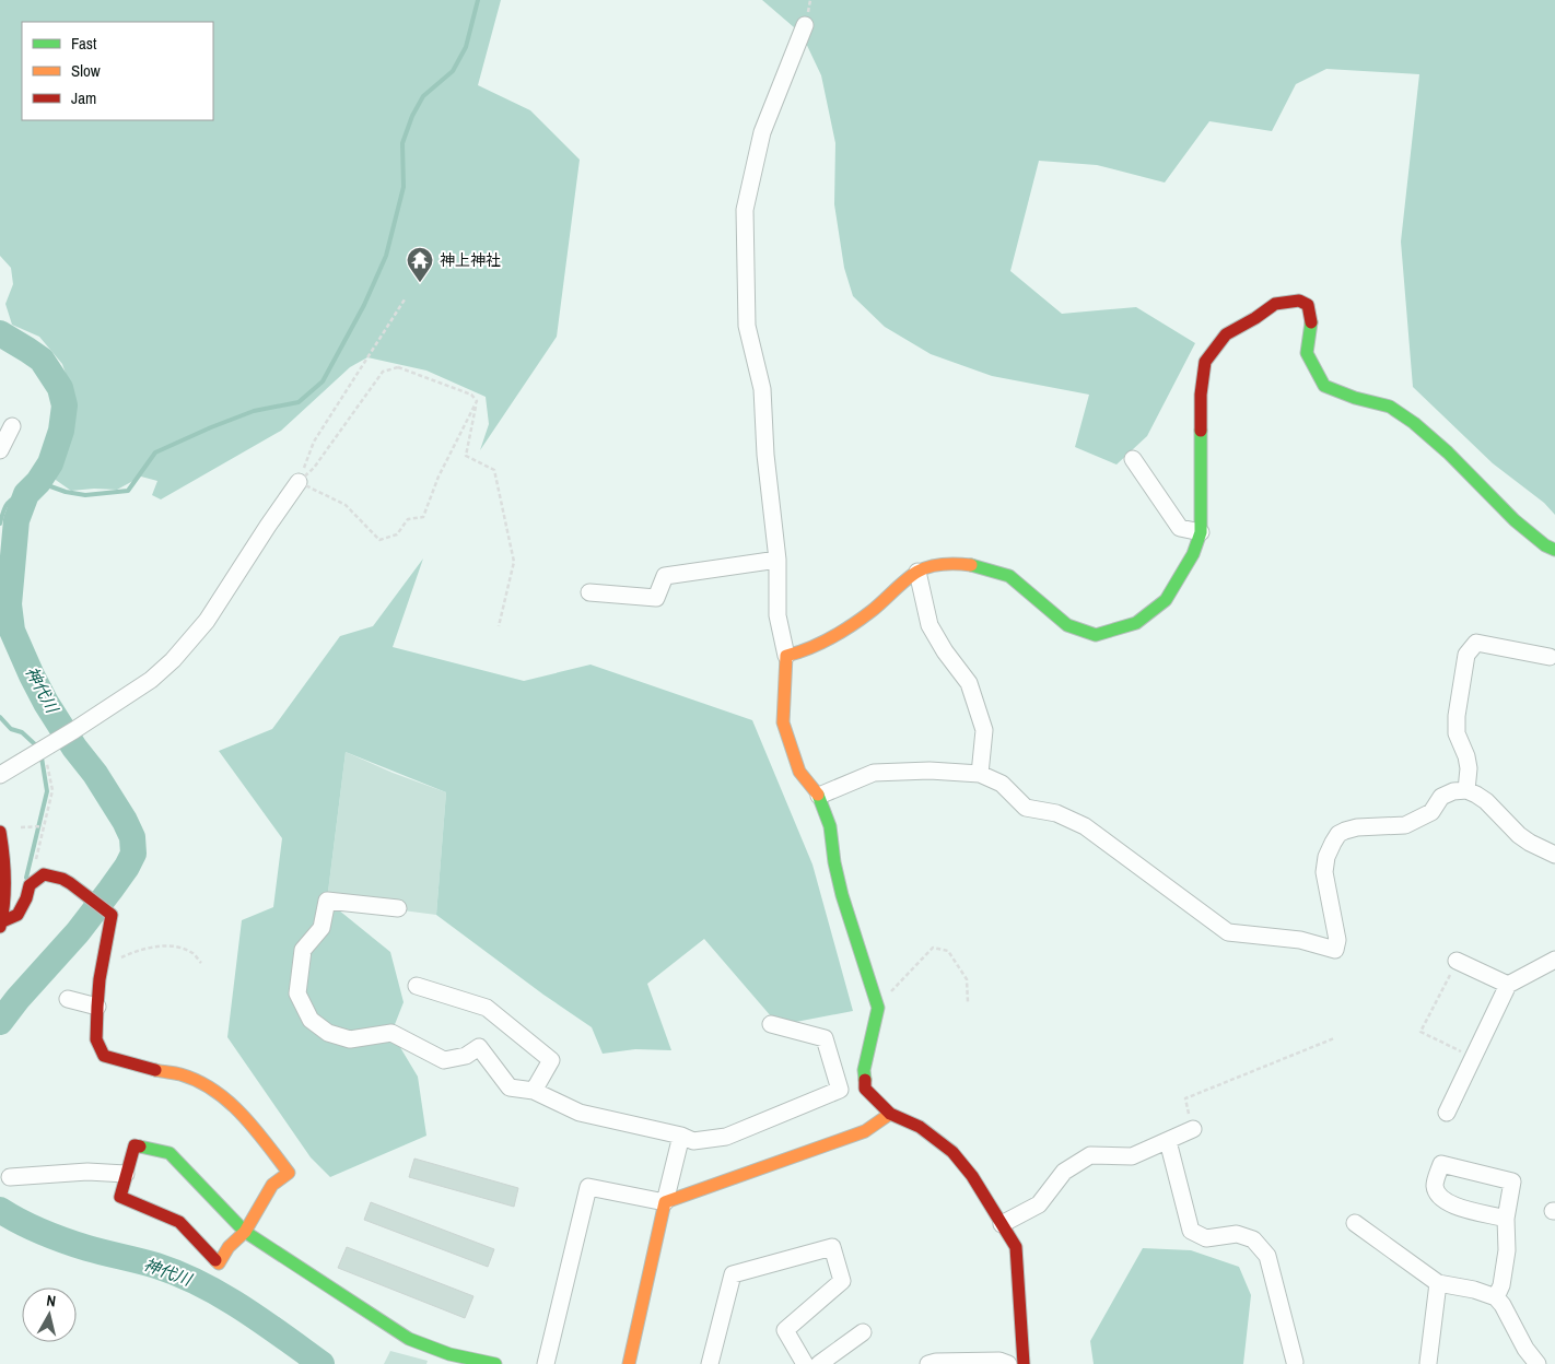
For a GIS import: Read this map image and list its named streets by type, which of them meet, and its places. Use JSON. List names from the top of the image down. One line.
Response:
{"water":["神代川"],"places":{"temple":["神上神社"]},"legend":["Fast","Slow","Jam"],"north":"top"}
